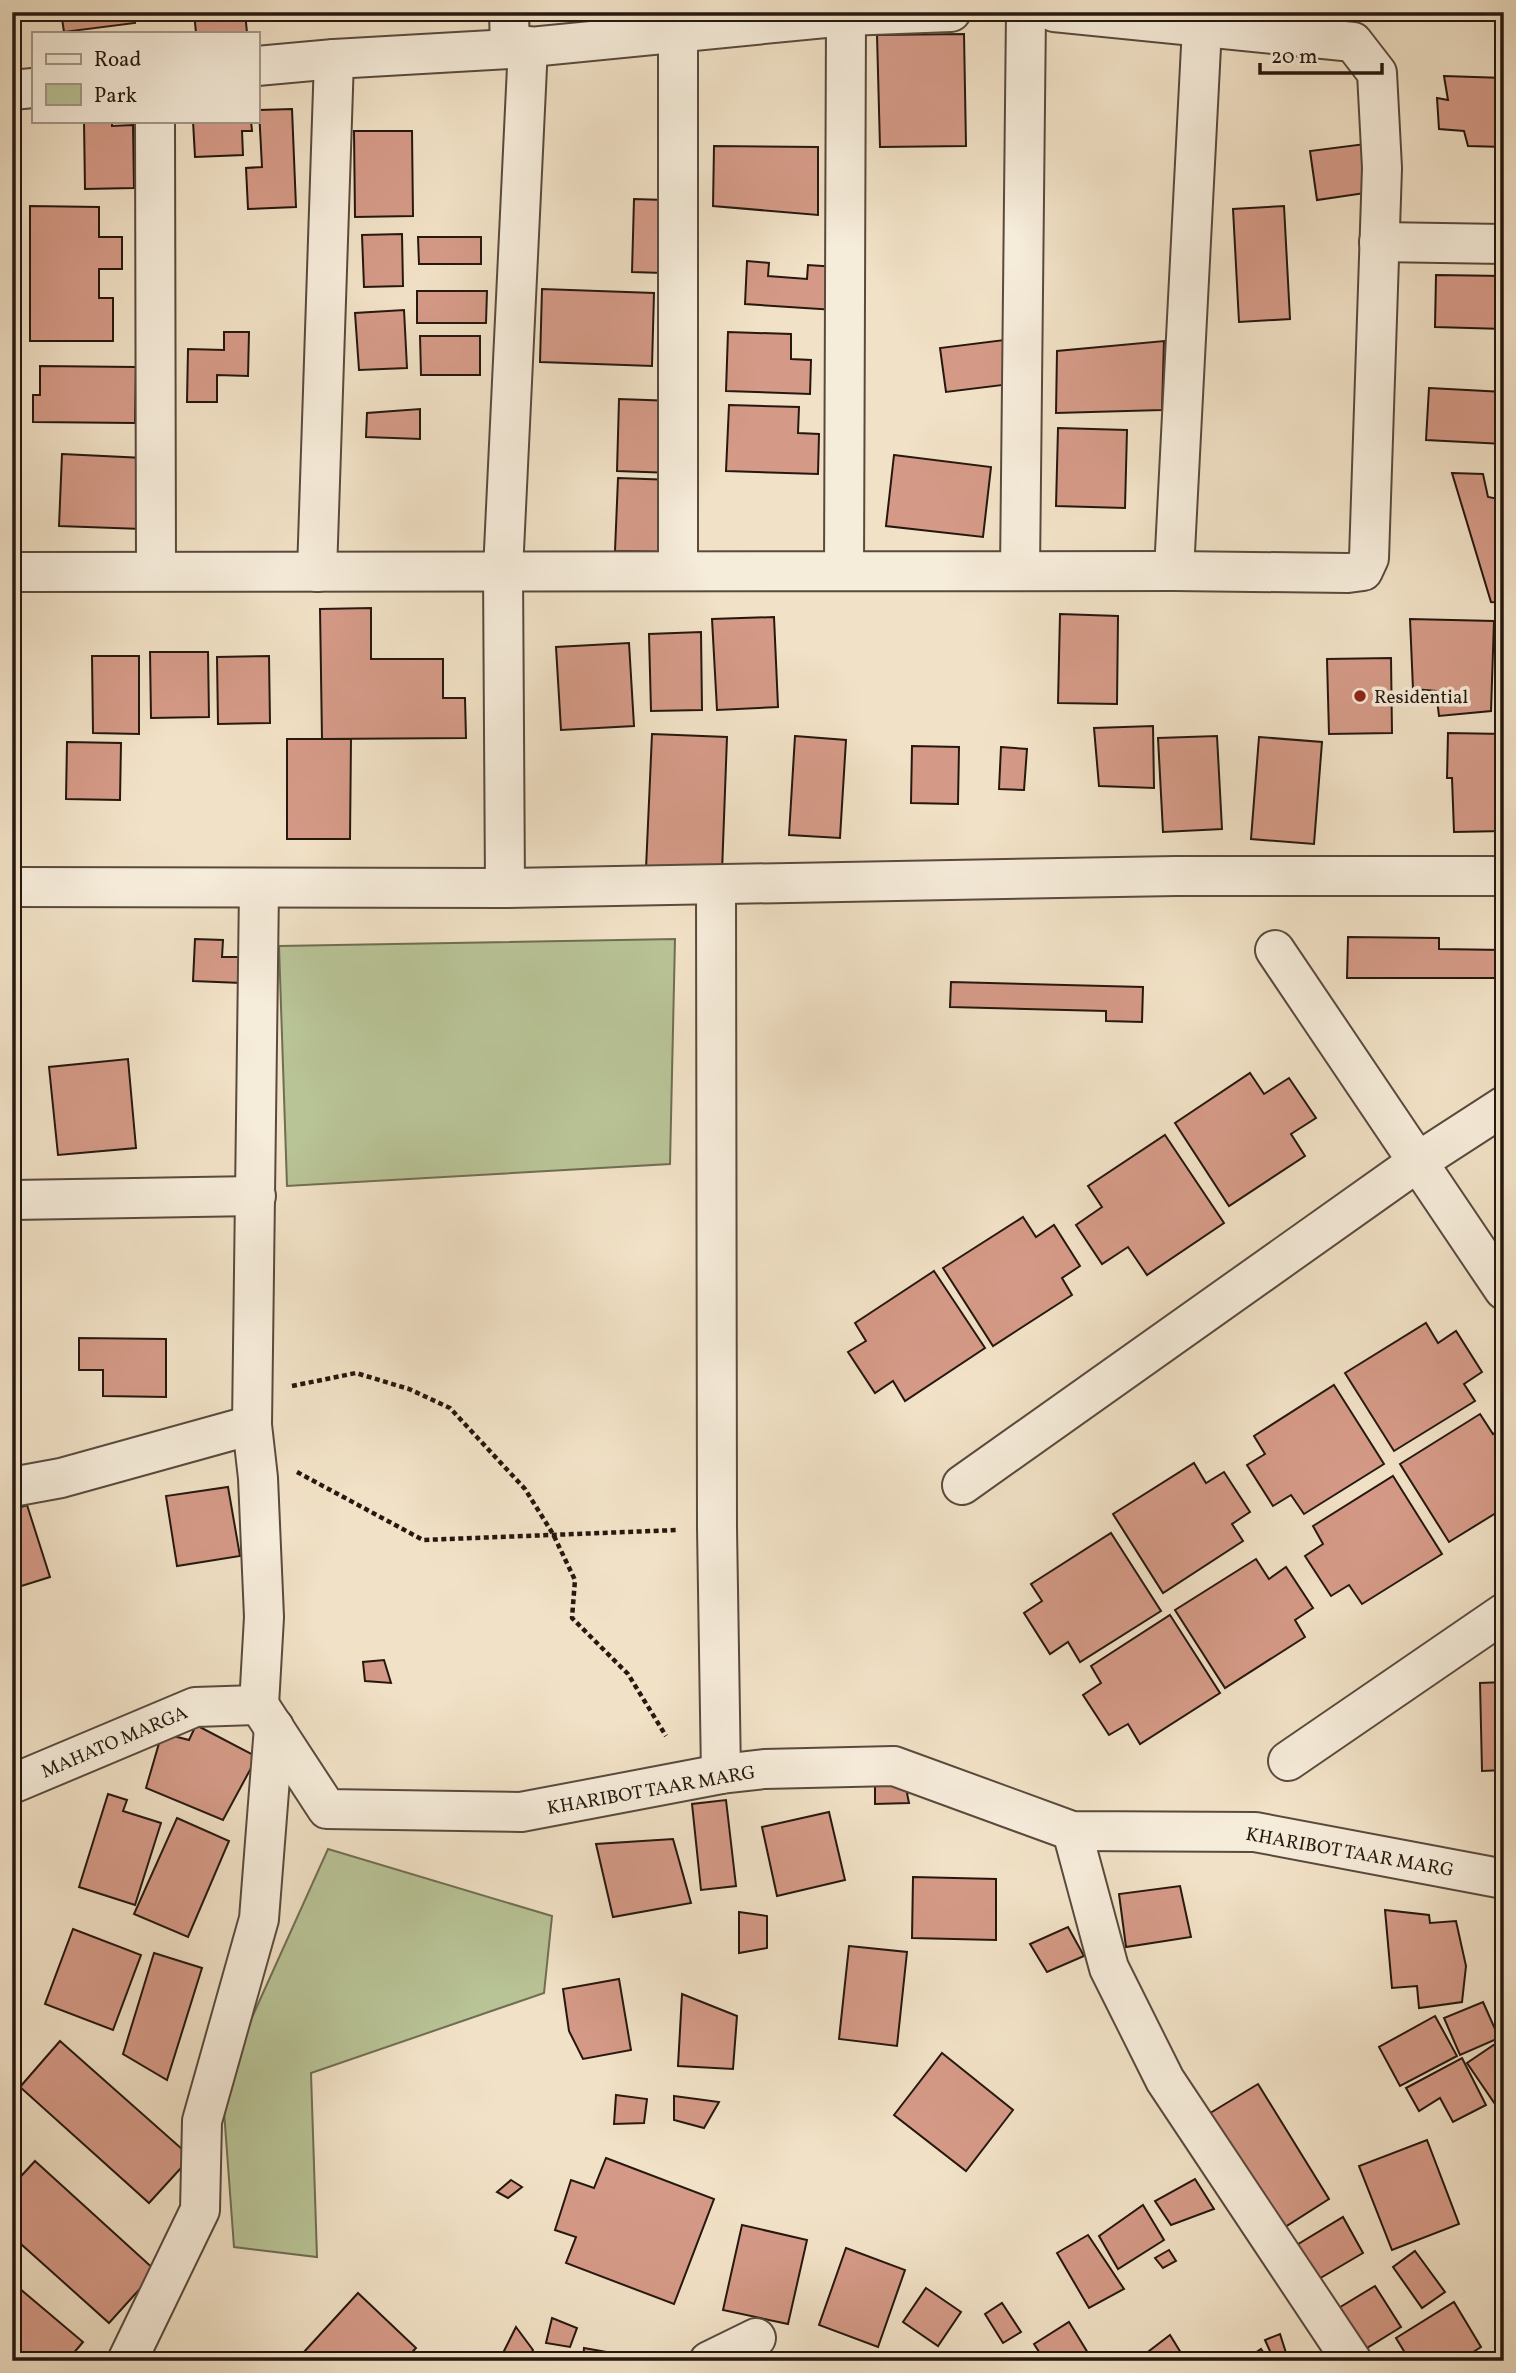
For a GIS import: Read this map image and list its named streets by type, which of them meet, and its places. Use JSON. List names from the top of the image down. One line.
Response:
{"streets":{"street":["MAHATO MARGA","KHARIBOT TAAR MARG"]},"crossings":[["MAHATO MARGA","KHARIBOT TAAR MARG"]],"places":["Residential"],"legend":["Road","Park"],"scale_bar":"20 m"}
